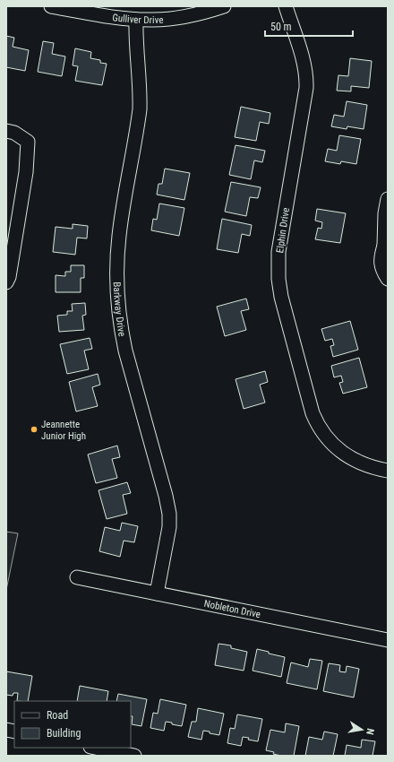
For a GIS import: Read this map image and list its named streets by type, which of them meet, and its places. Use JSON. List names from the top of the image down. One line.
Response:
{"streets":{"street":["Gulliver Drive","Elphin Drive","Barkway Drive","Nobleton Drive"]},"crossings":[["Gulliver Drive","Barkway Drive"],["Barkway Drive","Nobleton Drive"]],"places":["Jeannette Junior High"],"legend":["Road","Building"],"scale_bar":"50 m","north":"right"}
